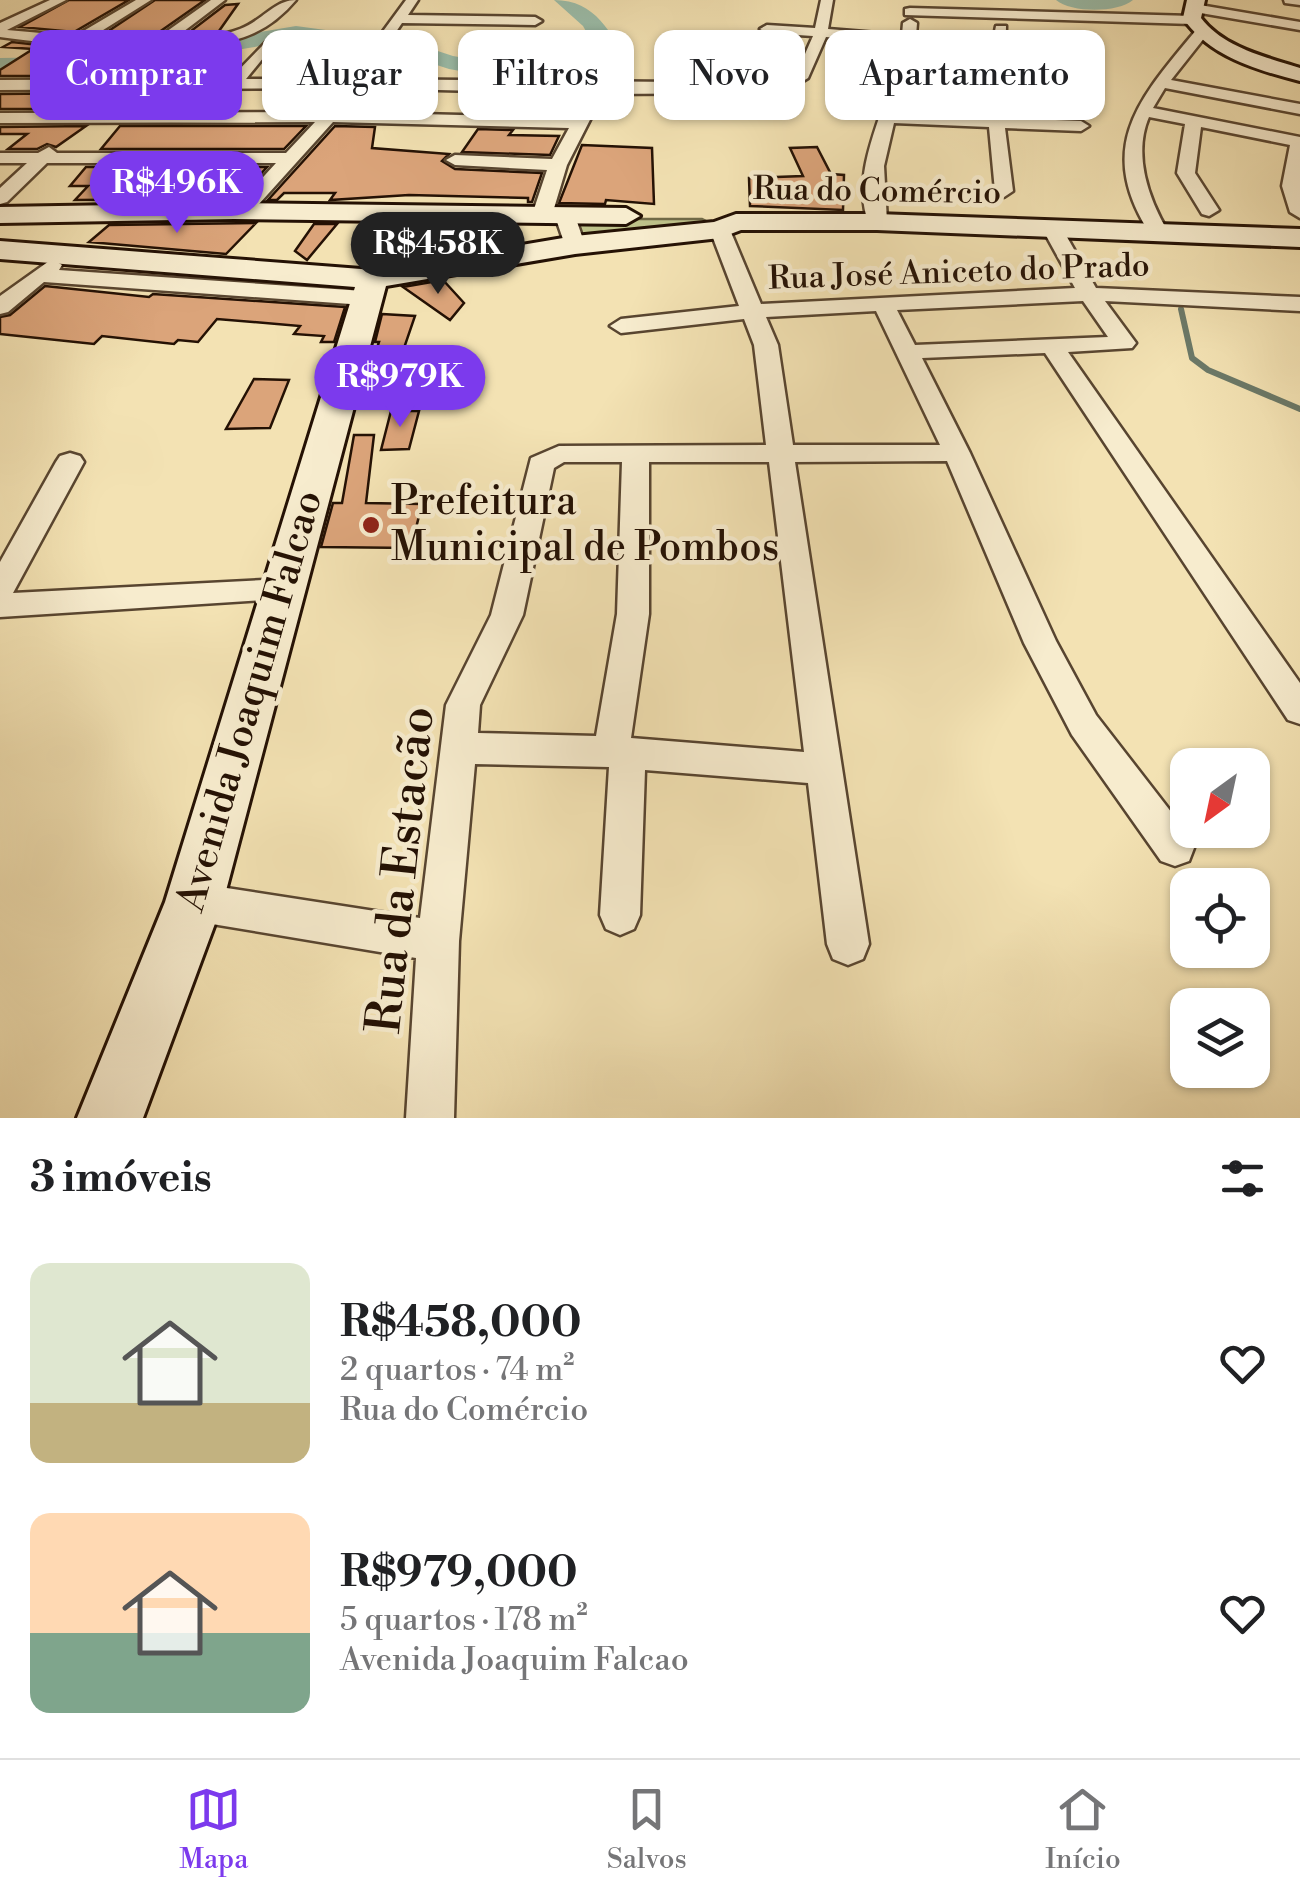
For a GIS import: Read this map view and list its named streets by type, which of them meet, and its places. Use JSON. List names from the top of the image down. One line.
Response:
{"streets":{"main road":["Rua do Comércio","Avenida Joaquim Falcao"],"street":["Rua José Aniceto do Prado","Rua da Estacão"]},"crossings":[["Rua do Comércio","Avenida Joaquim Falcao"]],"places":["Prefeitura Municipal de Pombos"],"north":"bottom left","page":{"chip":["Comprar","Alugar","Filtros","Novo","Apartamento"],"price":["R$496K","R$458K","R$979K"],"heading":"3 imóveis","list":[{"name":"R$458,000","note":"2 quartos · 74 m² · Rua do Comércio"},{"name":"R$979,000","note":"5 quartos · 178 m² · Avenida Joaquim Falcao"}],"tabs":["Mapa","Salvos","Início"]}}
